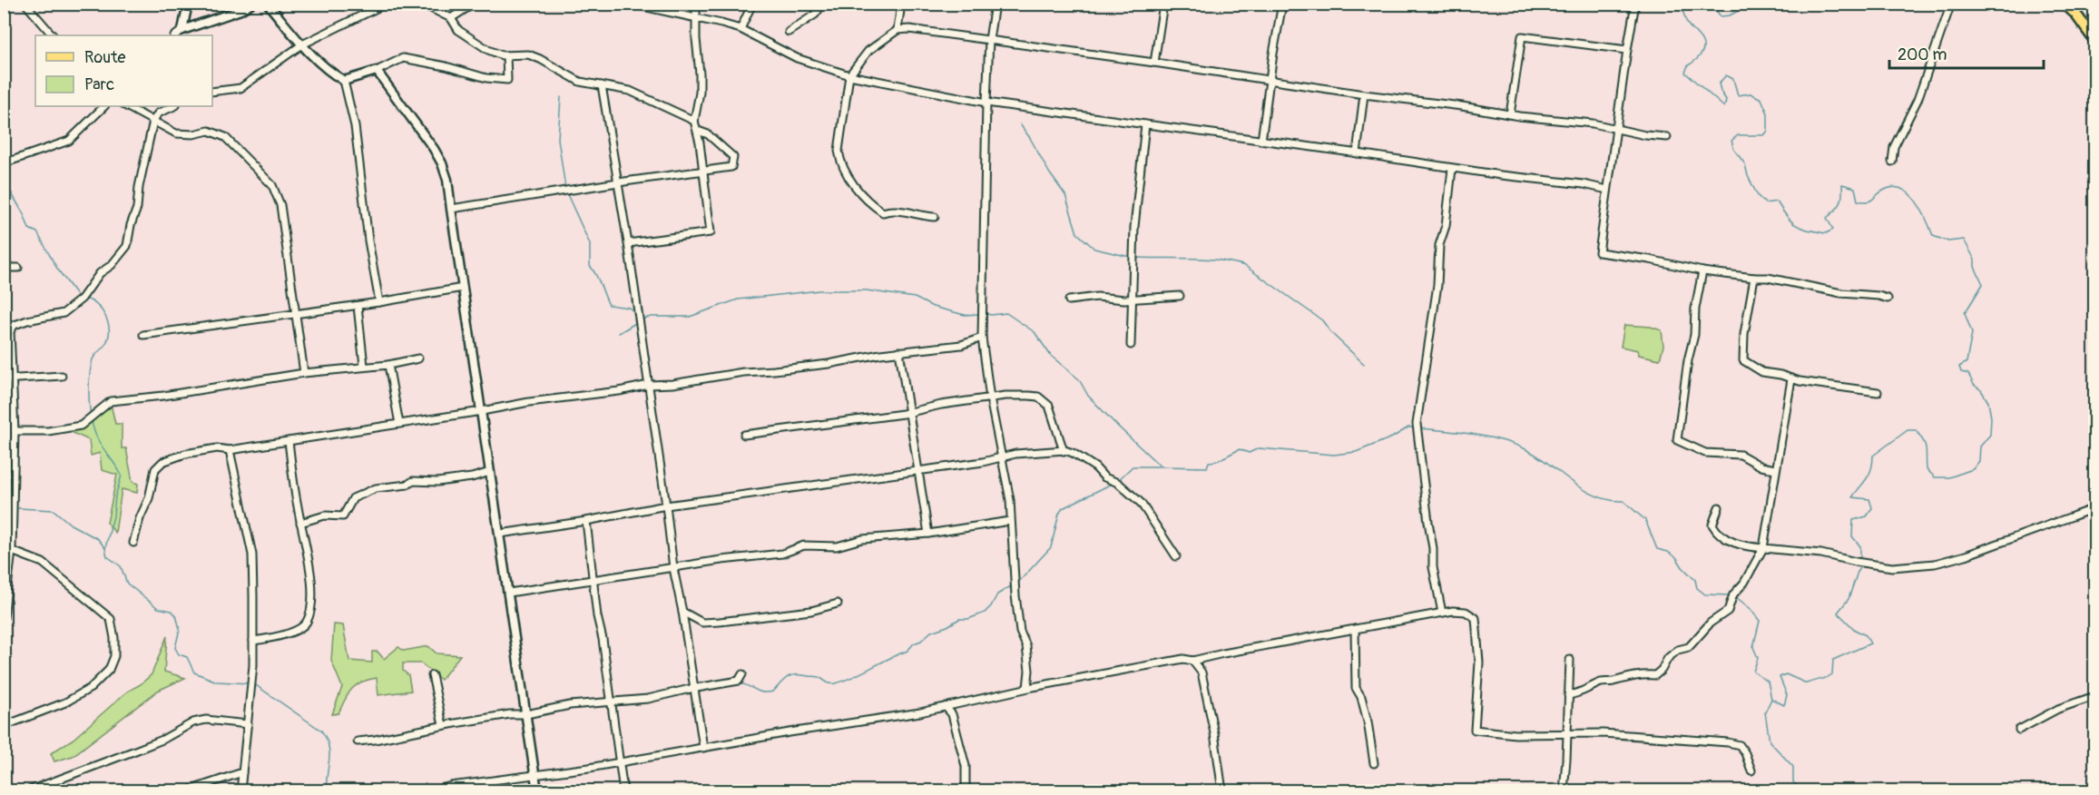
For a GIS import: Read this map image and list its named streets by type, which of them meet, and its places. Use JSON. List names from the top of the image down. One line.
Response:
{"legend":["Route","Parc"],"scale_bar":"200 m"}
